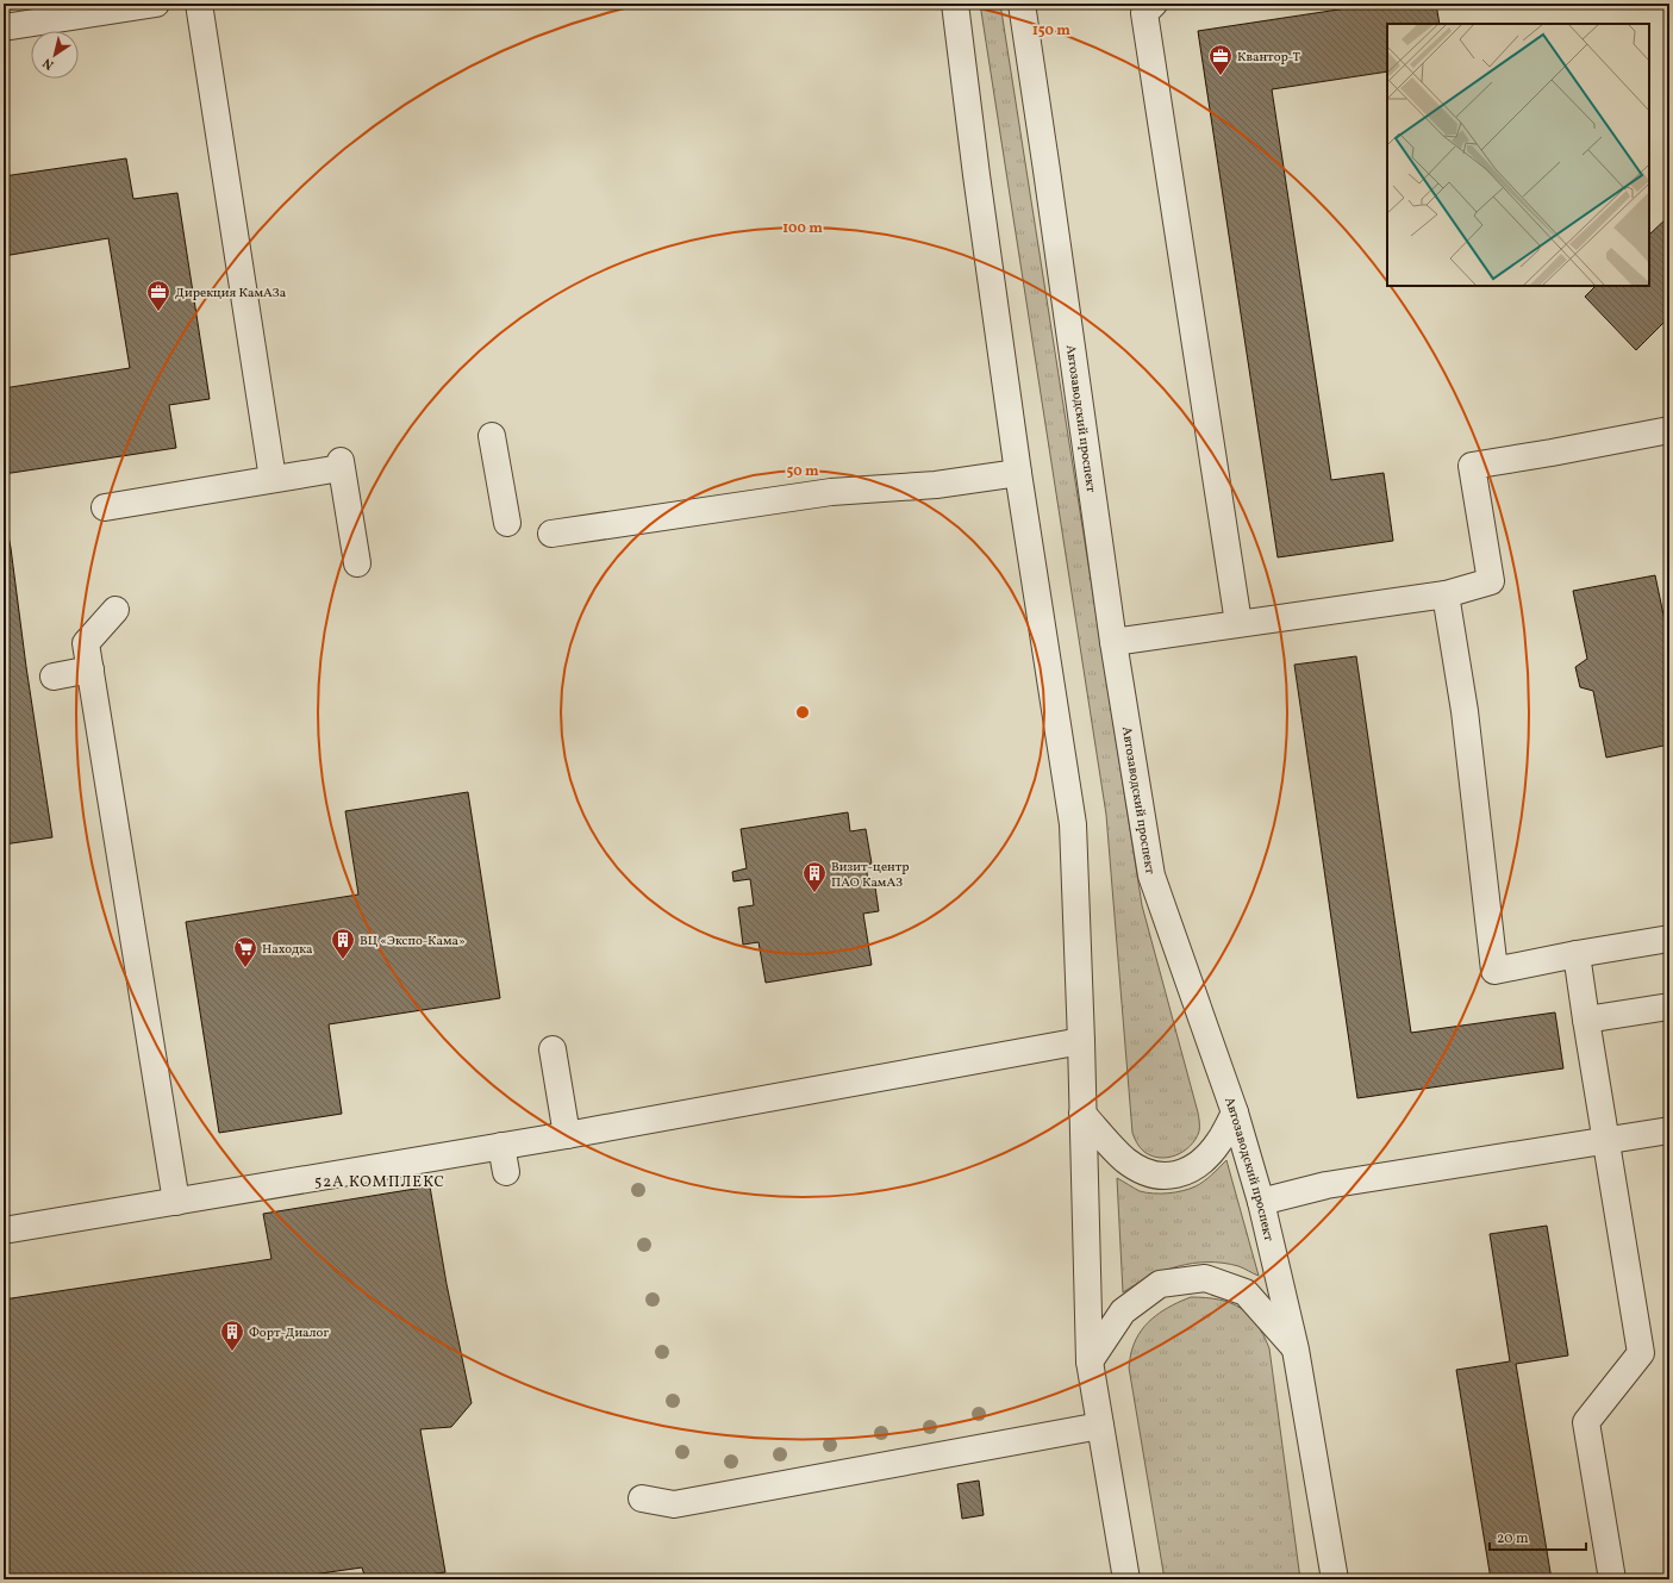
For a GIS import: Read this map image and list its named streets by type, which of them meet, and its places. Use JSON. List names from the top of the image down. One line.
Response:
{"streets":{"street":["Автозаводский проспект"]},"districts":["52А КОМПЛЕКС"],"places":{"office":["Квантор-Т","Дирекция КамАЗа"],"building":["Визит-центр ПАО КамАЗ","ВЦ «Экспо-Кама»","Форт-Диалог"],"supermarket":["Находка"]},"scale_bar":"20 m","north":"bottom left","rings":["150 m","100 m","50 m"]}
